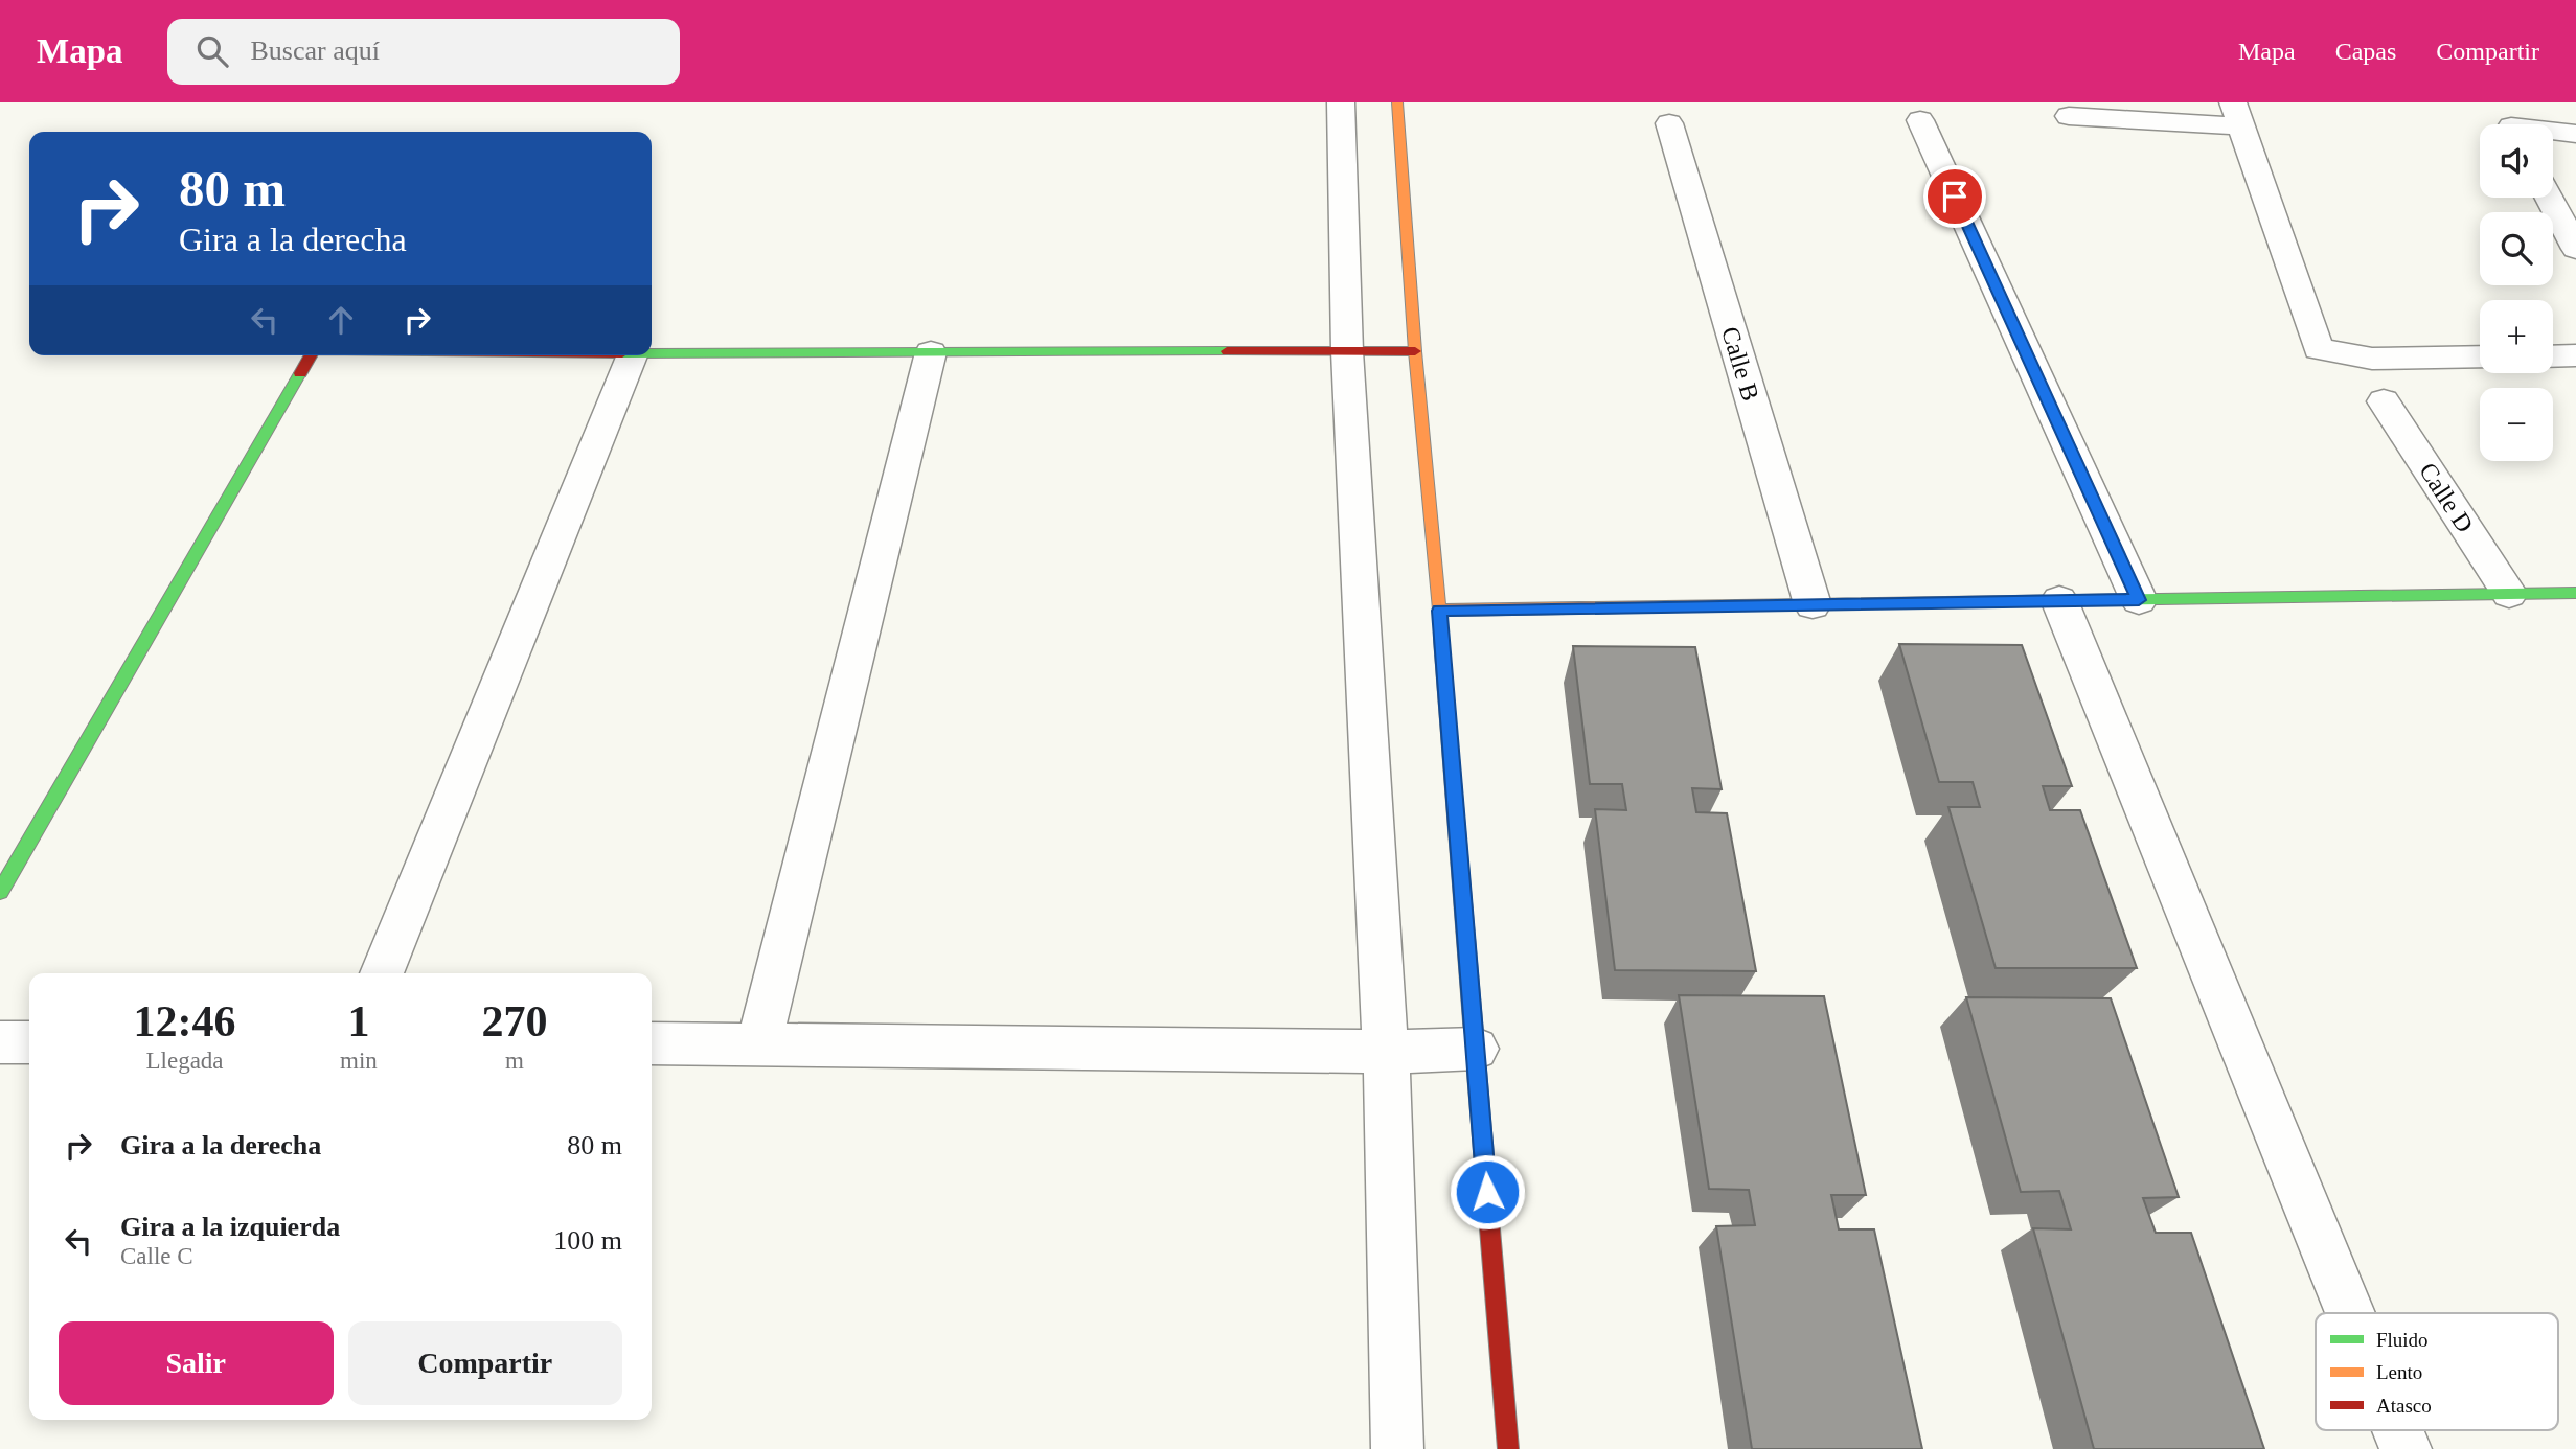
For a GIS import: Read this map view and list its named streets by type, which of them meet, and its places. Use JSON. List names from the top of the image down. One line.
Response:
{"streets":{"street":["Calle B","Calle D"]},"legend":["Fluido","Lento","Atasco"],"page":{"header":"Mapa","search":"Buscar aquí","nav":["Mapa","Capas","Compartir"],"map_buttons":["+","−"],"turn":["80 m","Gira a la derecha"],"eta":["12:46","Llegada","1","min","270","m"],"list":[{"name":"Gira a la derecha","value":"80 m"},{"name":"Gira a la izquierda","note":"Calle C","value":"100 m"}],"buttons":["Salir","Compartir"]}}
